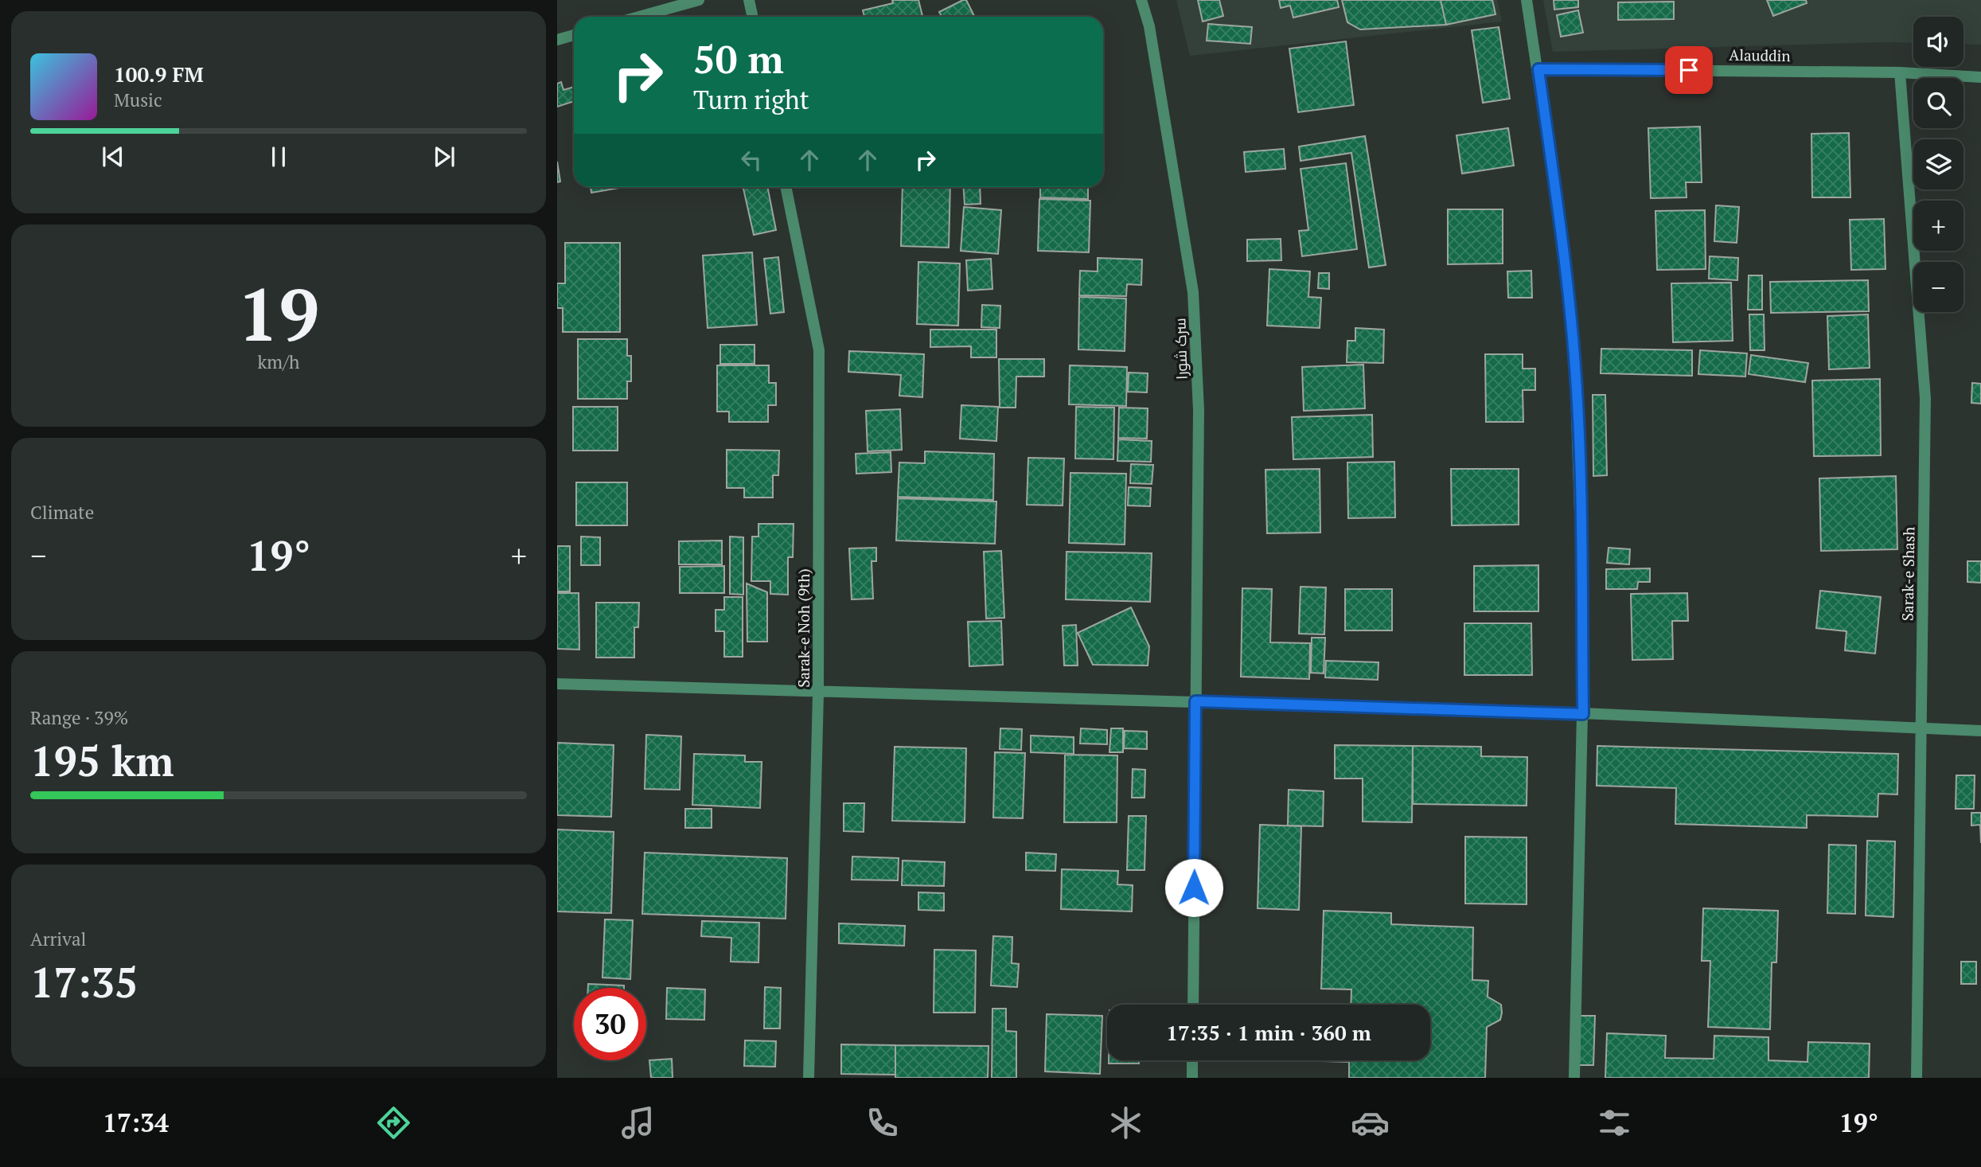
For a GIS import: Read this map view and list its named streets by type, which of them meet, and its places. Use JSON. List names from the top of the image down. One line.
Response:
{"streets":{"street":["Alauddin","سرک شورا","Sarak-e Shash","Sarak-e Noh (9th)"]},"crossings":[["Alauddin","Sarak-e Shash"]],"page":{"map_buttons":["+","−"],"turn":["50 m","Turn right"],"song":["100.9 FM","Music"],"tile":[["19","km/h"],"Climate",["Range · 39%","195 km"],["Arrival","17:35"]],"heat":["−","19°","+"],"limit":"30","trip":"17:35 · 1 min · 360 m","tabs":["17:34","19°"]}}
